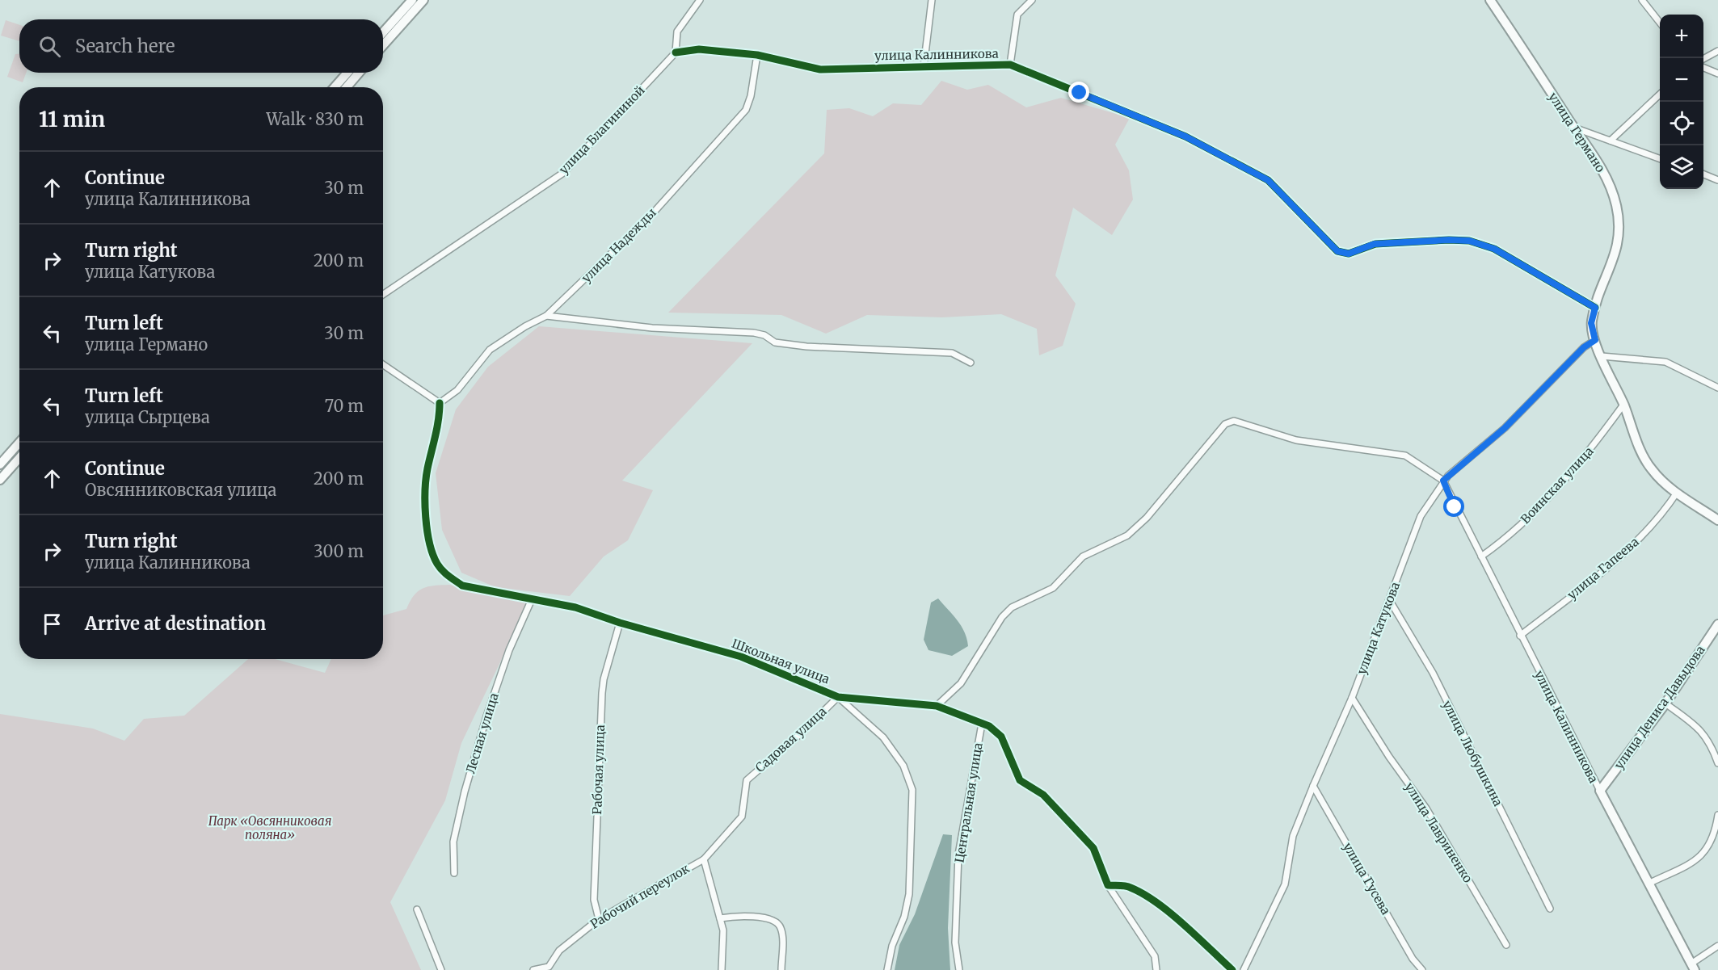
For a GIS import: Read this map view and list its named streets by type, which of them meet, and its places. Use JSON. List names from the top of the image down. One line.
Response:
{"streets":{"main road":["улица Калинникова","улица Германо","улица Дениса Давыдова"],"street":["улица Благининой","улица Надежды","Воинская улица","улица Гапеева","улица Катукова","Школьная улица","Лесная улица","Садовая улица","улица Любушкина","Рабочая улица","Центральная улица","улица Лавриненко","улица Гусева","Рабочий переулок"]},"crossings":[["улица Калинникова","улица Благининой"],["улица Калинникова","улица Германо"],["улица Калинникова","улица Надежды"],["улица Калинникова","Воинская улица"],["улица Калинникова","улица Гапеева"],["улица Калинникова","улица Катукова"],["улица Калинникова","улица Дениса Давыдова"],["улица Германо","Воинская улица"],["улица Германо","улица Гапеева"],["улица Германо","улица Катукова"],["улица Надежды","Школьная улица"],["улица Катукова","улица Любушкина"],["улица Катукова","улица Лавриненко"],["улица Катукова","улица Гусева"],["Школьная улица","Лесная улица"],["Школьная улица","Садовая улица"],["Школьная улица","Рабочая улица"],["Школьная улица","Центральная улица"],["Садовая улица","Рабочий переулок"],["Рабочая улица","Рабочий переулок"]],"parks":["Парк «Овсянниковая поляна»"],"page":{"map_buttons":["+","−"],"search":"Search here","heading":["11 min","Walk · 830 m"],"list":[["Continue","улица Калинникова","30 m"],["Turn right","улица Катукова","200 m"],["Turn left","улица Германо","30 m"],["Turn left","улица Сырцева","70 m"],["Continue","Овсянниковская улица","200 m"],["Turn right","улица Калинникова","300 m"],"Arrive at destination"]}}
